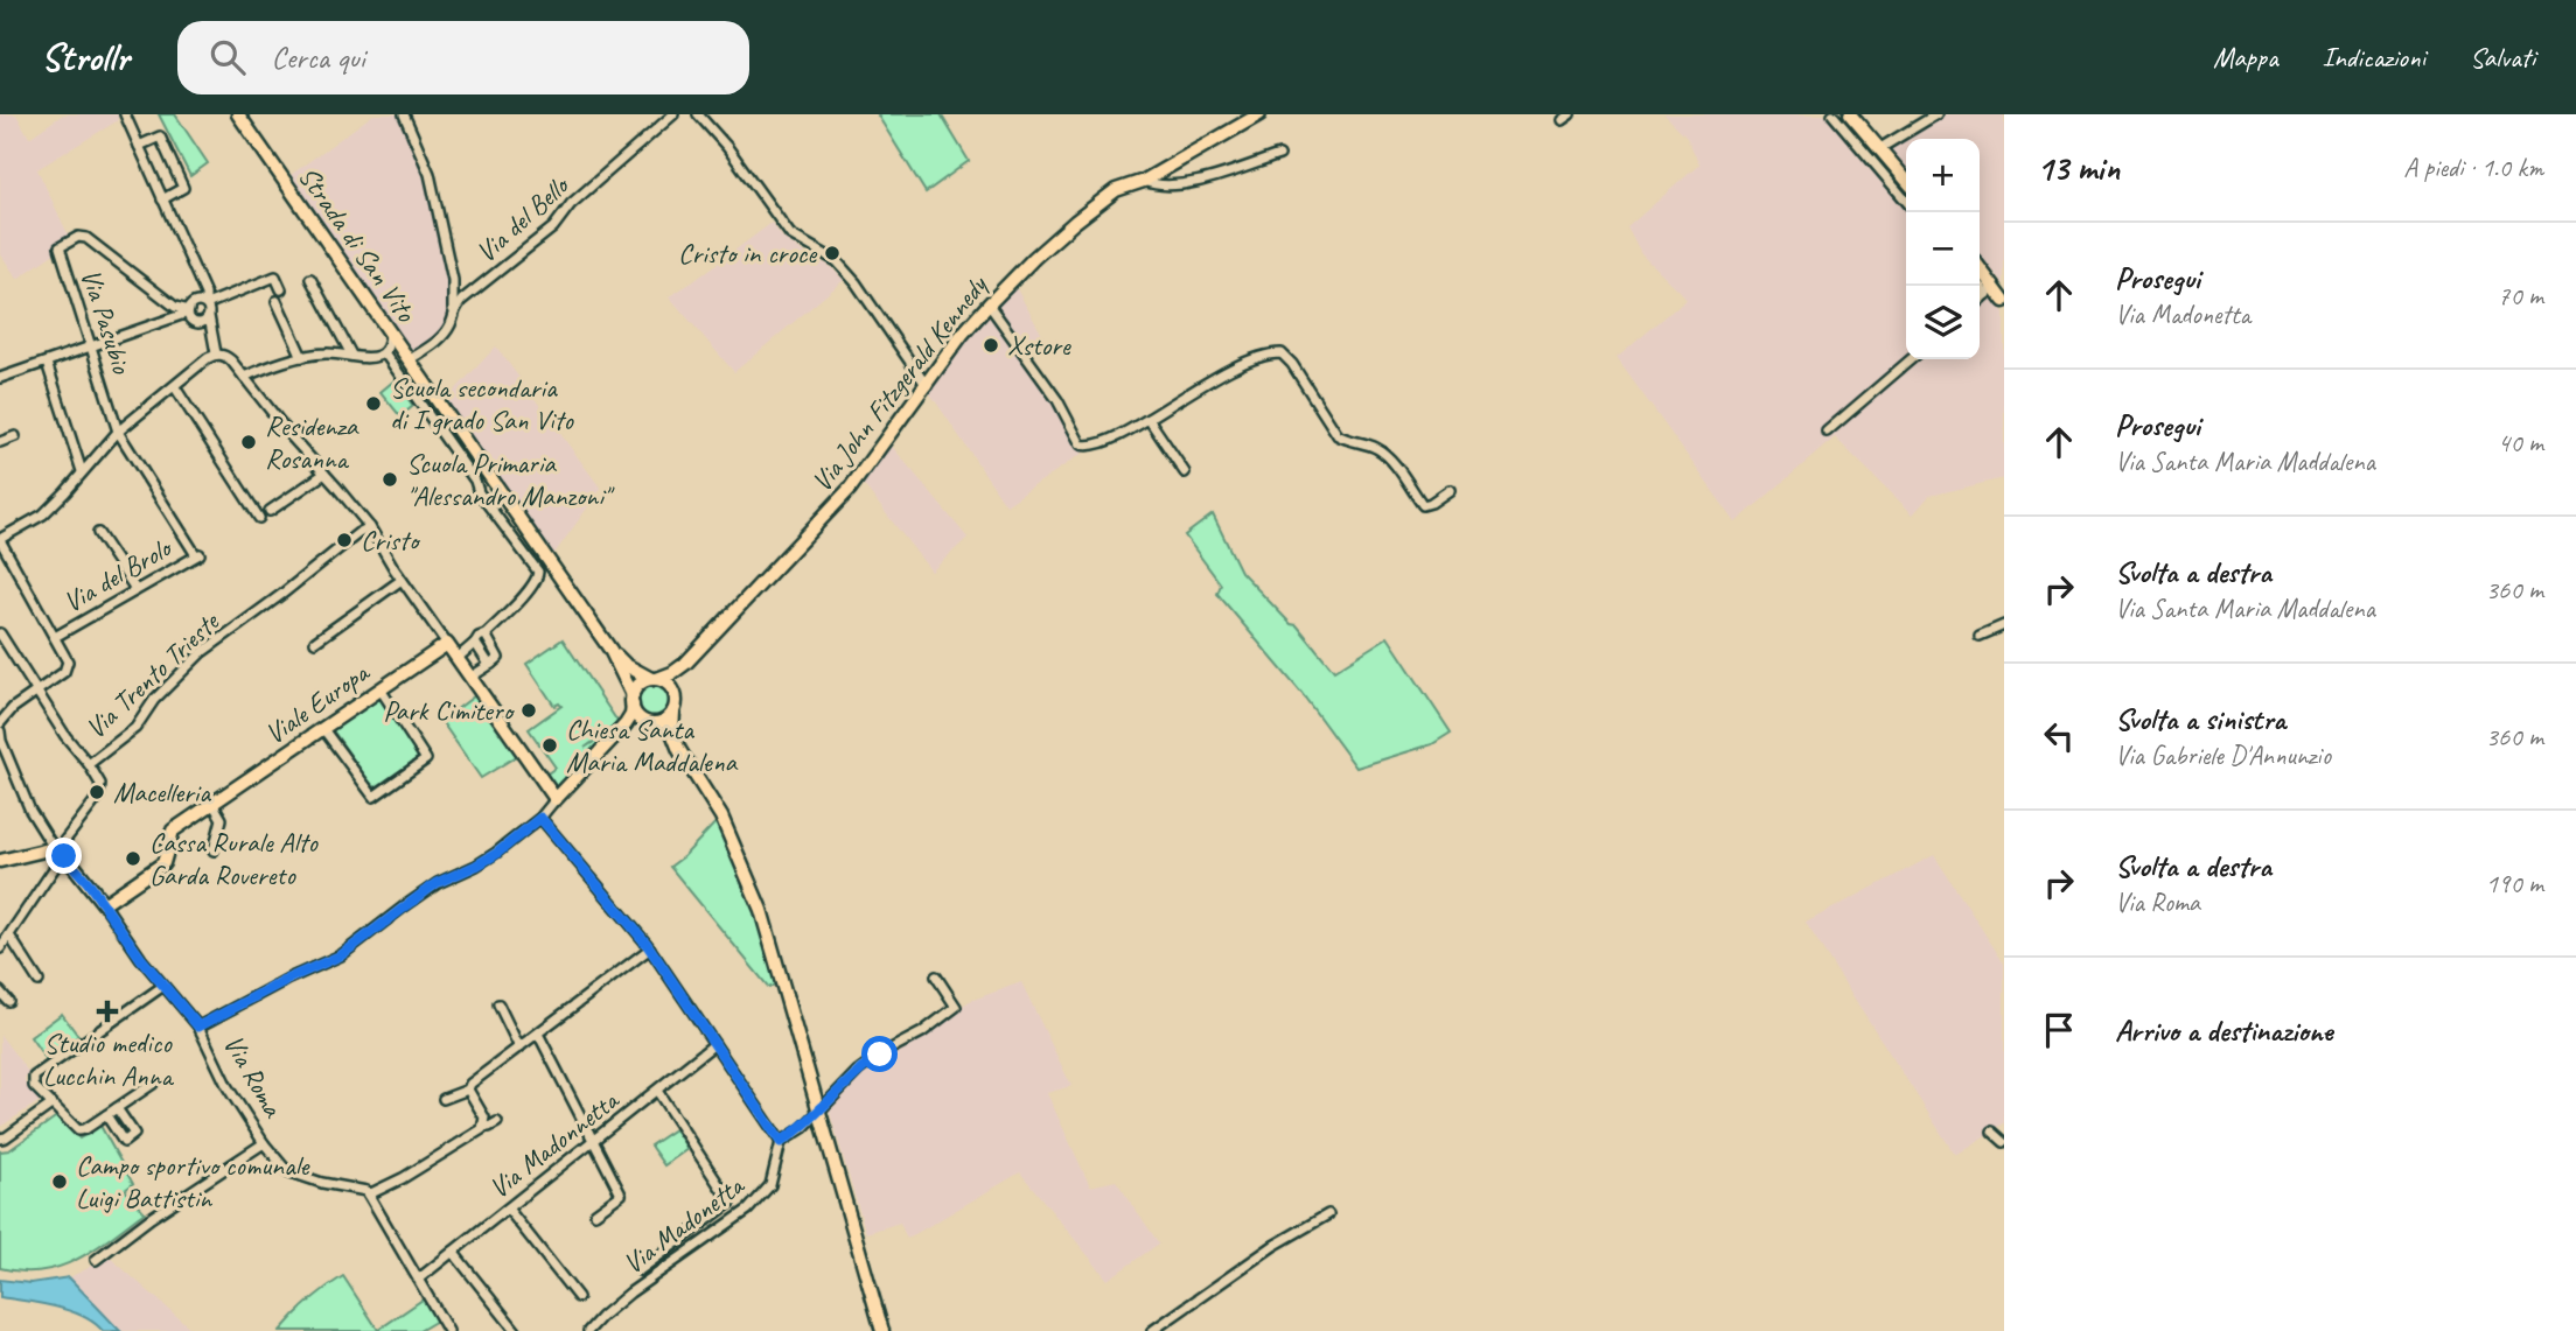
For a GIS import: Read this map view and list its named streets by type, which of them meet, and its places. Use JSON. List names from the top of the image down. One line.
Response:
{"streets":{"main road":["Strada di San Vito","Via John Fitzgerald Kennedy","Viale Europa","Via Roma"],"street":["Via del Bello","Via Pasubio","Via del Brolo","Via Trento Trieste","Via Madonnetta","Via Madonetta"]},"crossings":[["Via del Bello","Strada di San Vito"],["Via Pasubio","Via del Brolo"],["Via Trento Trieste","Via Roma"],["Viale Europa","Via Roma"]],"places":{"other":["Cristo in croce","Xstore","Scuola secondaria di I grado San Vito","Residenza Rosanna","Scuola Primaria \"Alessandro Manzoni\"","Cristo","Park Cimitero","Chiesa Santa Maria Maddalena","Macelleria","Cassa Rurale Alto Garda Rovereto","Campo sportivo comunale Luigi Battistin"],"health":["Studio medico Lucchin Anna"]},"page":{"header":"Strollr","search":"Cerca qui","nav":["Mappa","Indicazioni","Salvati"],"heading":["13 min","A piedi · 1.0 km"],"map_buttons":["+","−"],"list":[["Prosegui","Via Madonetta","70 m"],["Prosegui","Via Santa Maria Maddalena","40 m"],["Svolta a destra","Via Santa Maria Maddalena","360 m"],["Svolta a sinistra","Via Gabriele D'Annunzio","360 m"],["Svolta a destra","Via Roma","190 m"],"Arrivo a destinazione"]}}
